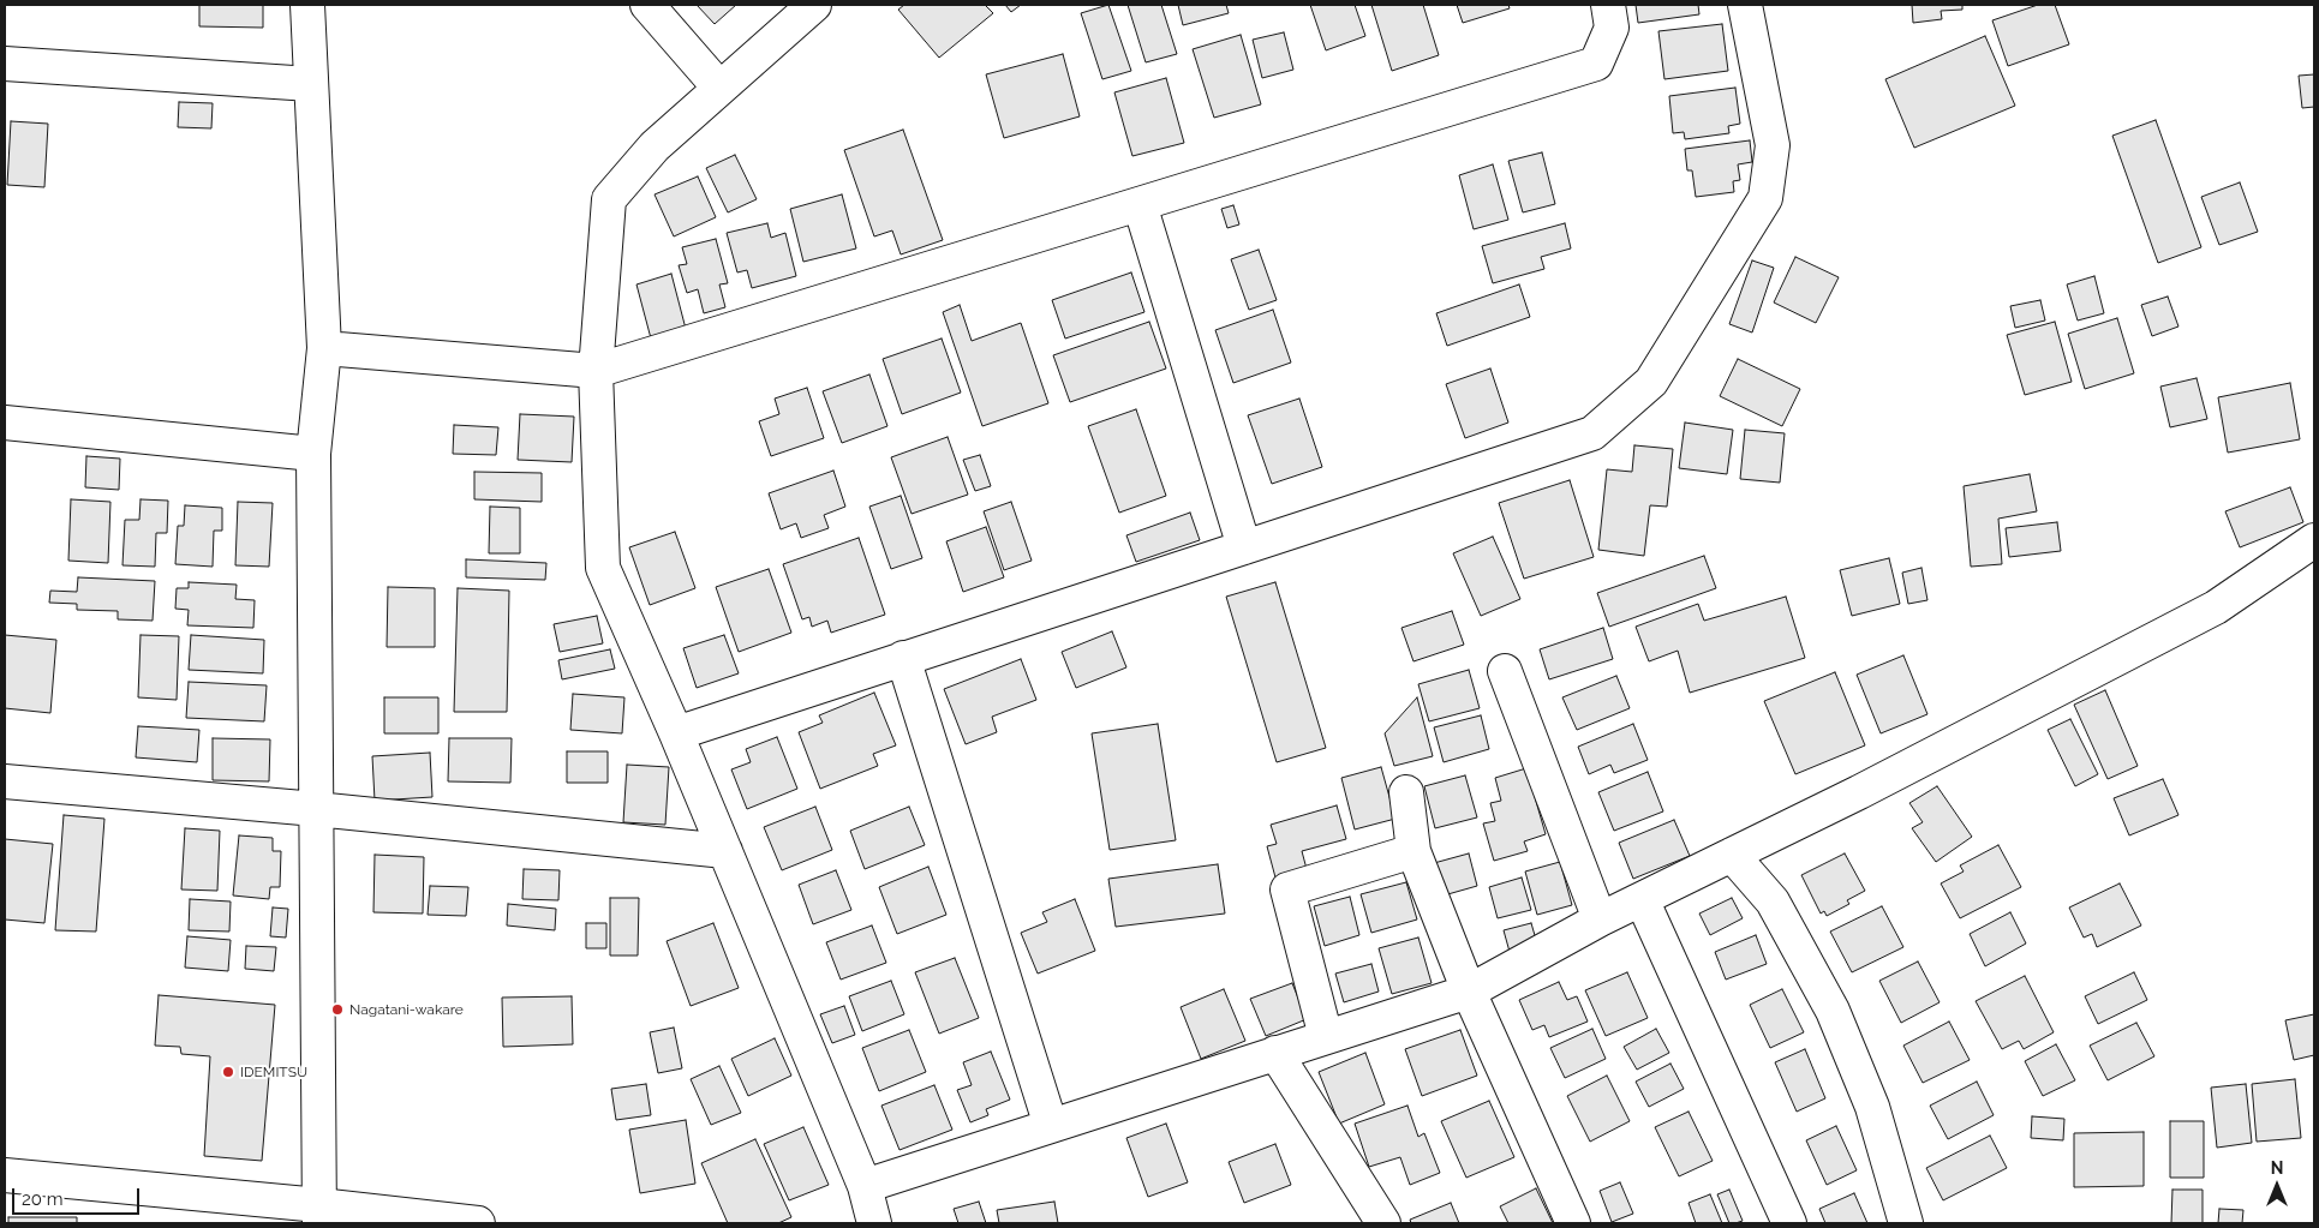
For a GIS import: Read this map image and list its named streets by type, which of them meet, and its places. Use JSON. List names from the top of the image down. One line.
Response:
{"places":["Nagatani-wakare","IDEMITSU"],"scale_bar":"20 m","north":"top"}
